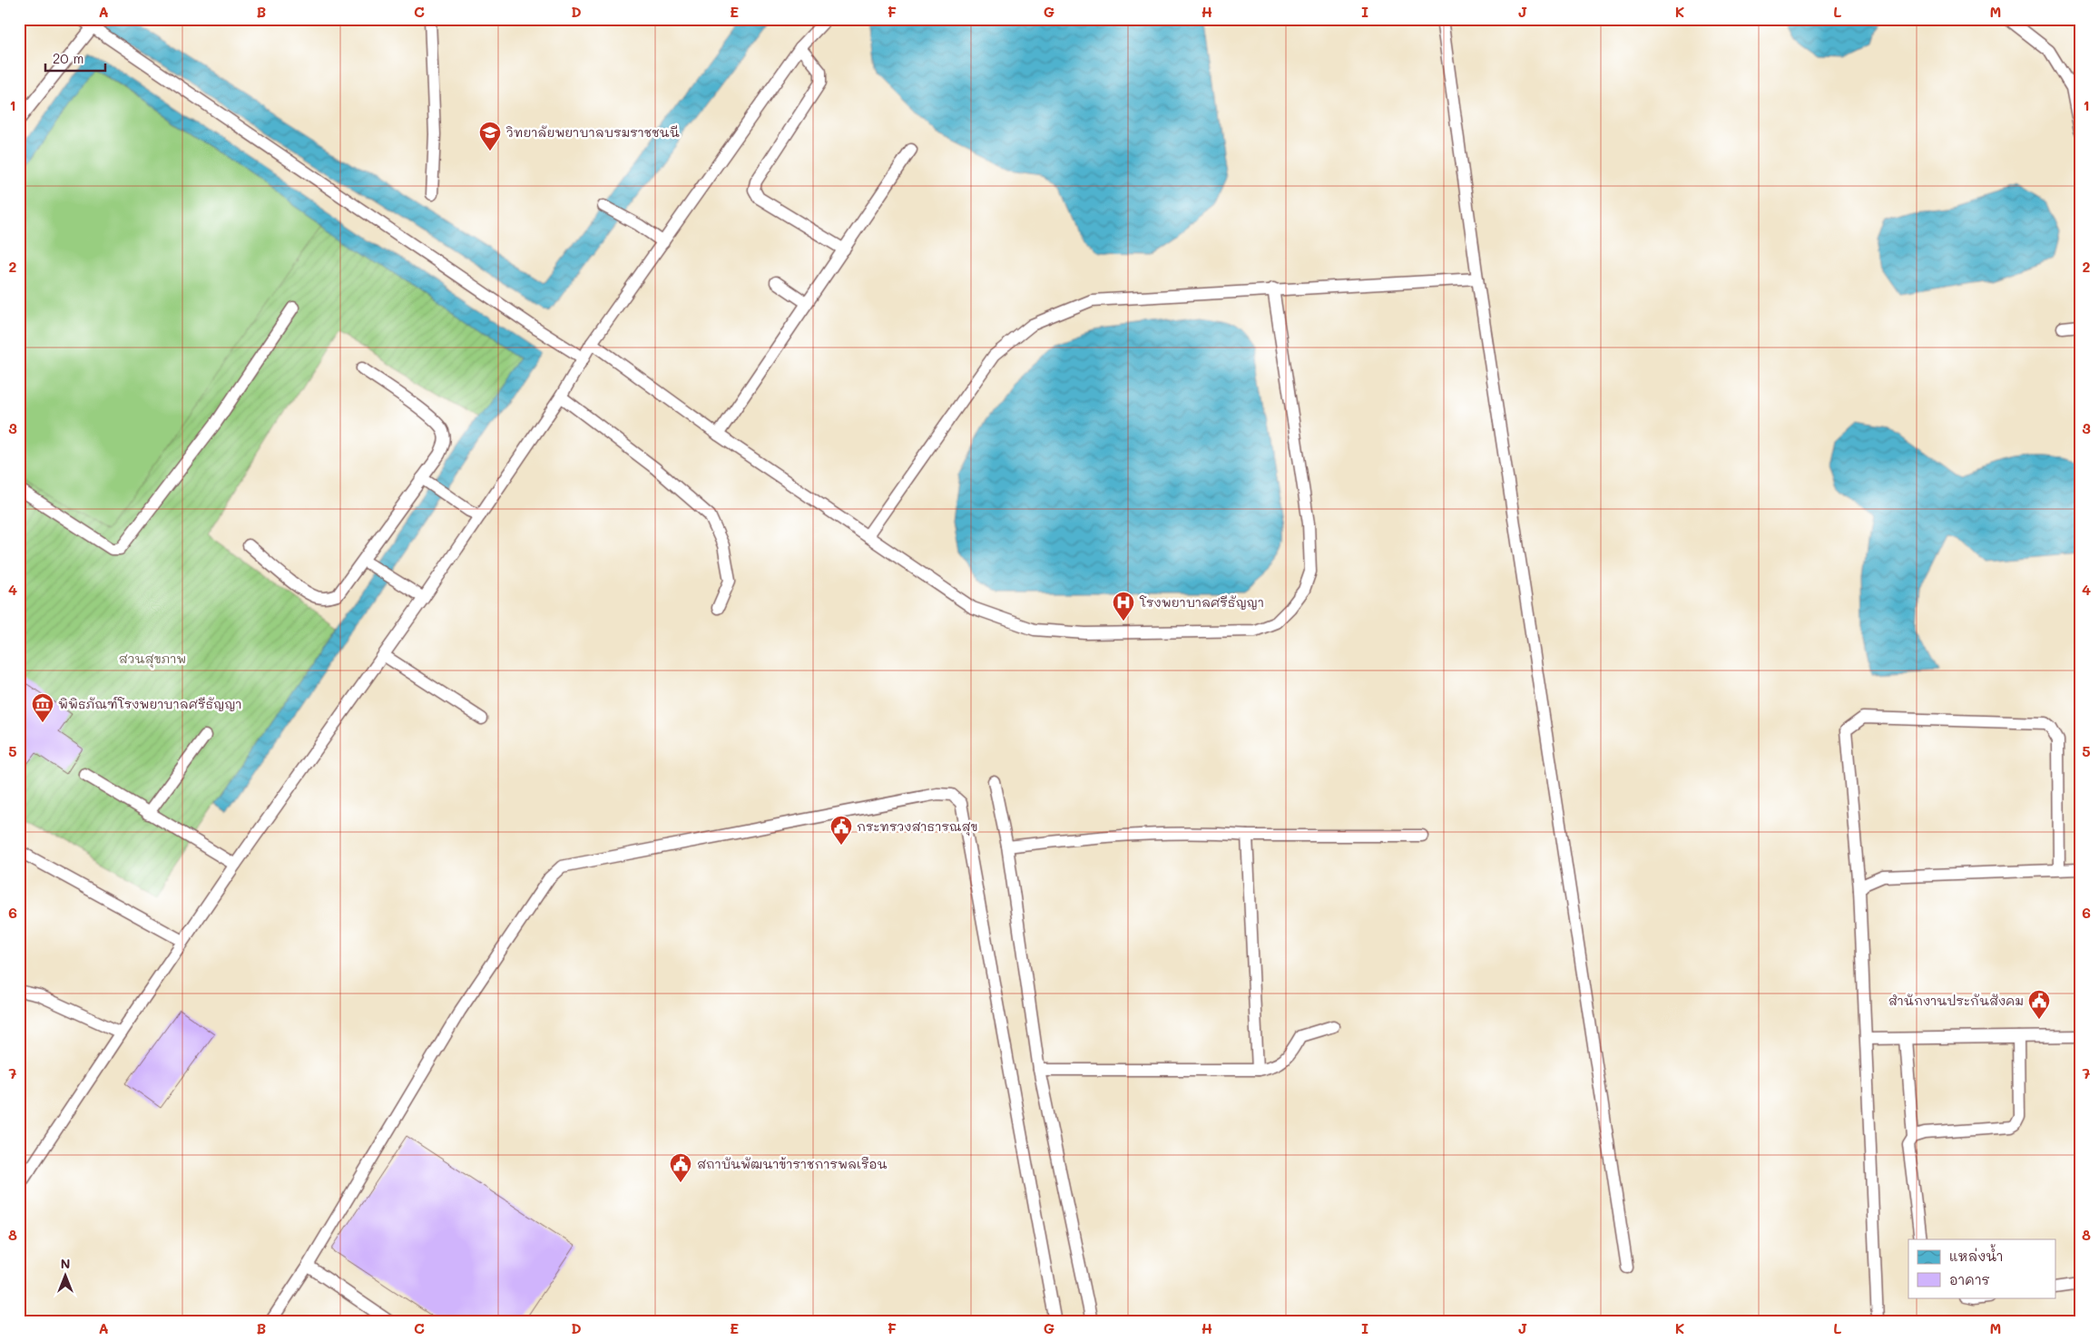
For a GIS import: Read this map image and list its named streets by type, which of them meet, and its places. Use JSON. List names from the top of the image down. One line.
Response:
{"parks":["สวนสุขภาพ"],"places":{"school or university":["วิทยาลัยพยาบาลบรมราชชนนี"],"hospital":["โรงพยาบาลศรีธัญญา"],"museum":["พิพิธภัณฑ์โรงพยาบาลศรีธัญญา"],"public building":["กระทรวงสาธารณสุข","สำนักงานประกันสังคม","สถาบันพัฒนาข้าราชการพลเรือน"]},"legend":["แหล่งน้ำ","อาคาร"],"scale_bar":"20 m","north":"top","grid":{"columns":["A","B","C","D","E","F","G","H","I","J","K","L","M"],"rows":["1","2","3","4","5","6","7","8"]}}
